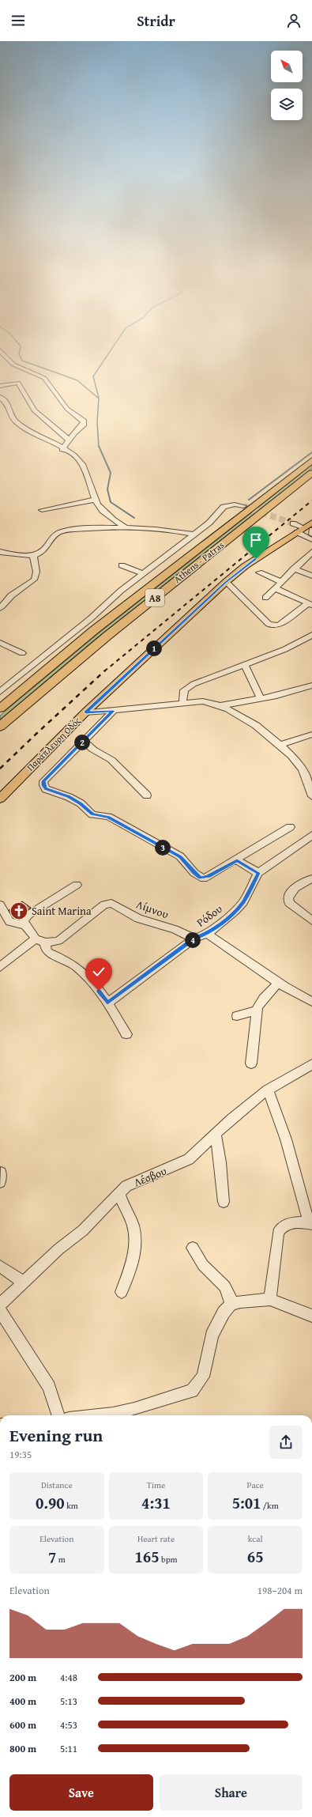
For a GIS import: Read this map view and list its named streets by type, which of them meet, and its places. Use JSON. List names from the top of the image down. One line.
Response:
{"streets":{"highway":["Athens - Patras","Α8"],"main road":["Παράπλευρη Οδός"],"street":["Λίμνου","Ρόδου","Λέσβου"]},"crossings":[["Λίμνου","Ρόδου"]],"places":{"church":["Saint Marina"]},"north":"top left","page":{"header":"Stridr","pins":["1","2","3","4"],"heading":["Evening run","19:35"],"stats":[["Distance","0.90 km"],["Time","4:31"],["Pace","5:01 /km"],["Elevation","7 m"],["Heart rate","165 bpm"],["kcal","65"]],"chart":["Elevation","198–204 m"],"list":[{"name":"200 m","note":"4:48"},{"name":"400 m","note":"5:13"},{"name":"600 m","note":"4:53"},{"name":"800 m","note":"5:11"}],"buttons":["Save","Share"]}}
